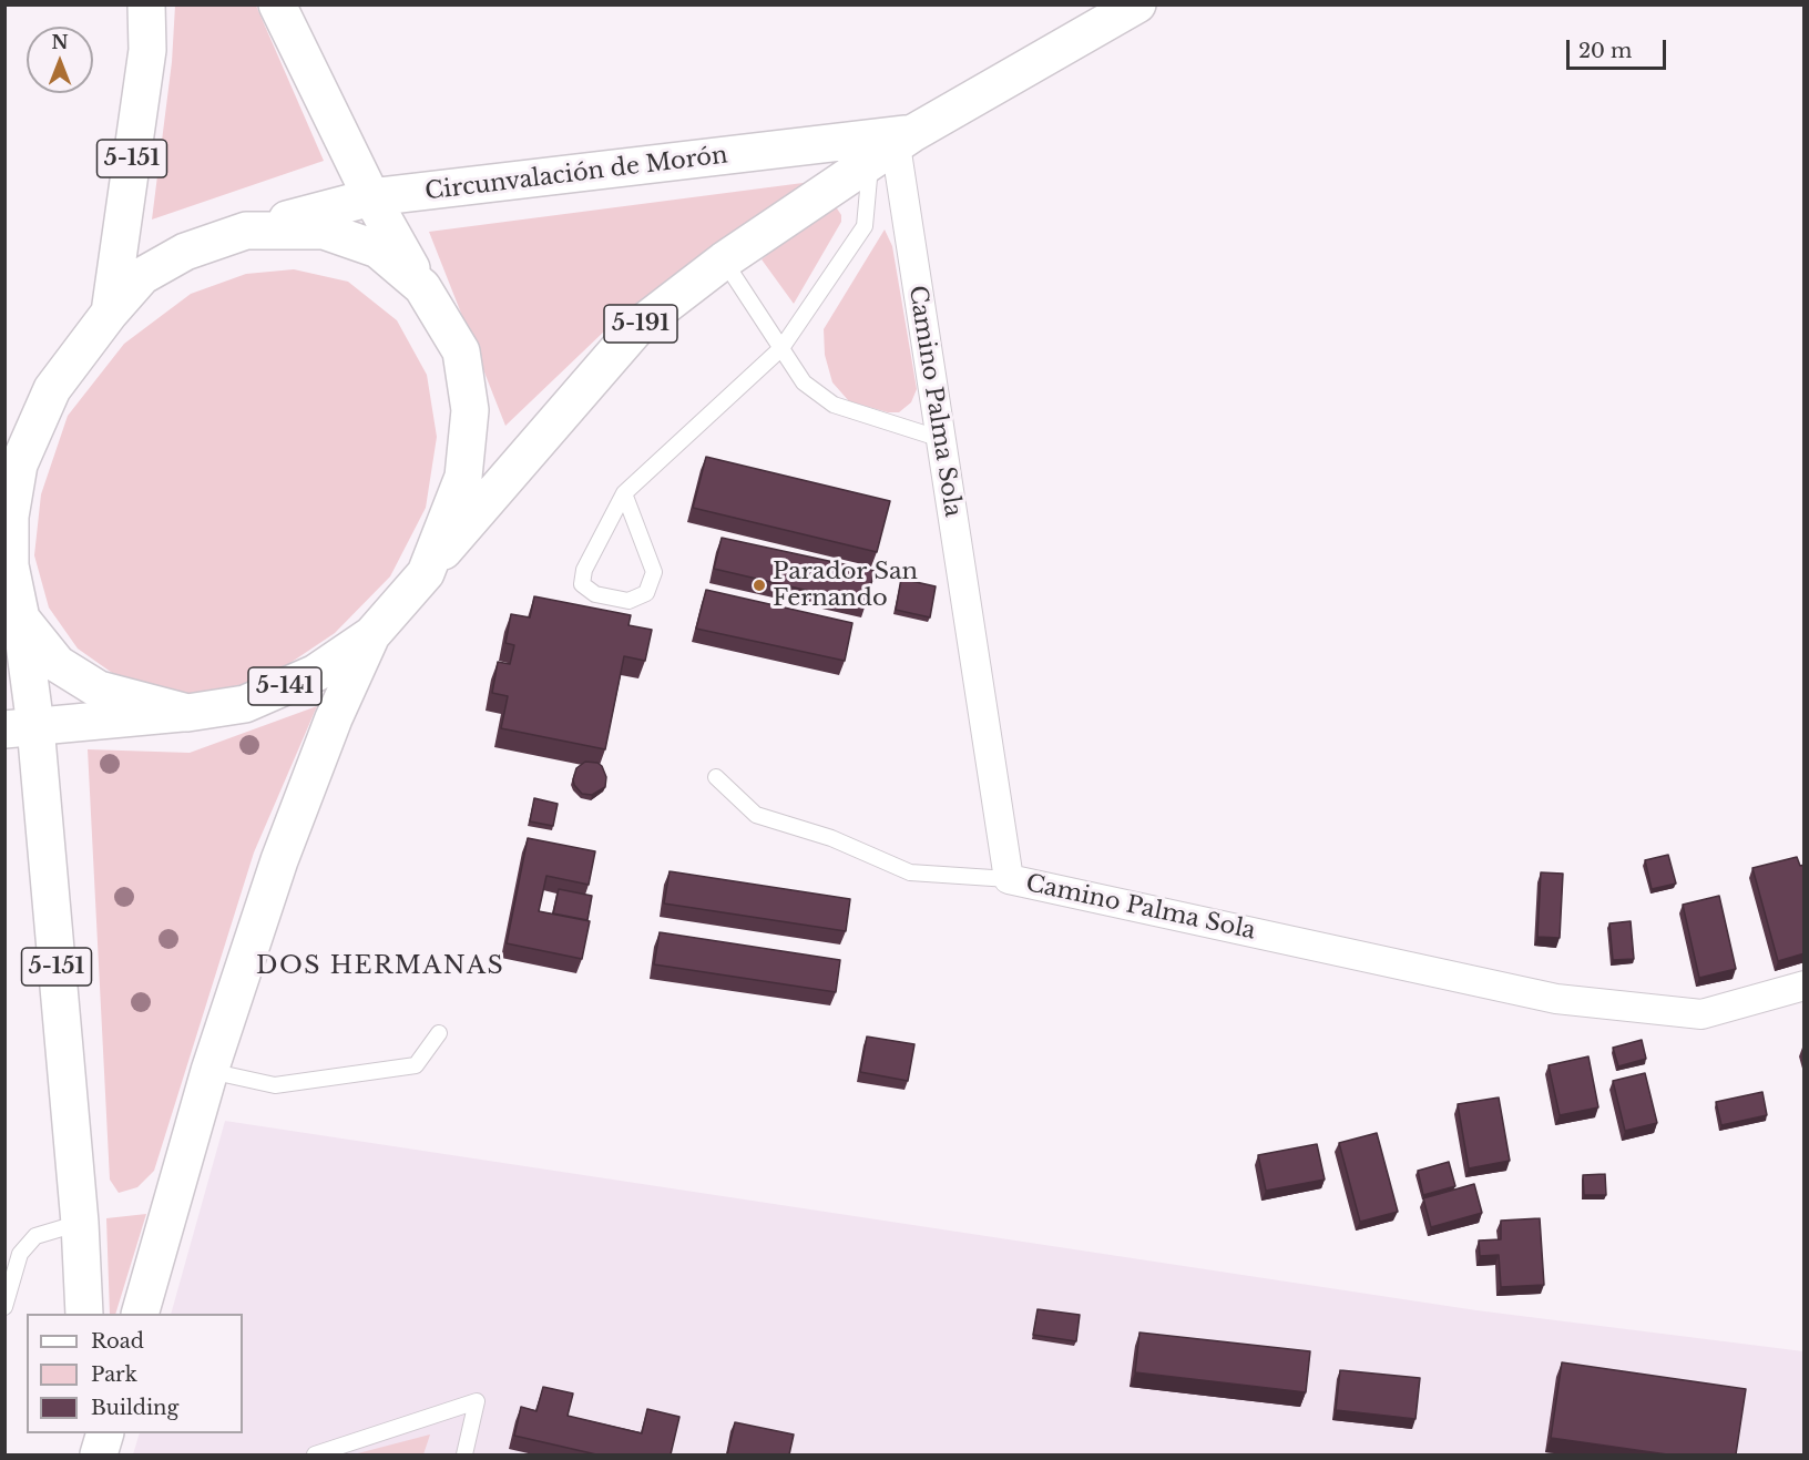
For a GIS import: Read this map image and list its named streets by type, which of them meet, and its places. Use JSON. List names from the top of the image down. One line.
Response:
{"streets":{"main road":["5-151","Circunvalación de Morón","5-191","5-141"],"street":["Camino Palma Sola"]},"crossings":[["5-151","5-141"],["Circunvalación de Morón","Camino Palma Sola"],["Circunvalación de Morón","5-141"]],"districts":["DOS HERMANAS"],"places":["Parador San Fernando"],"legend":["Road","Park","Building"],"scale_bar":"20 m","north":"top"}
